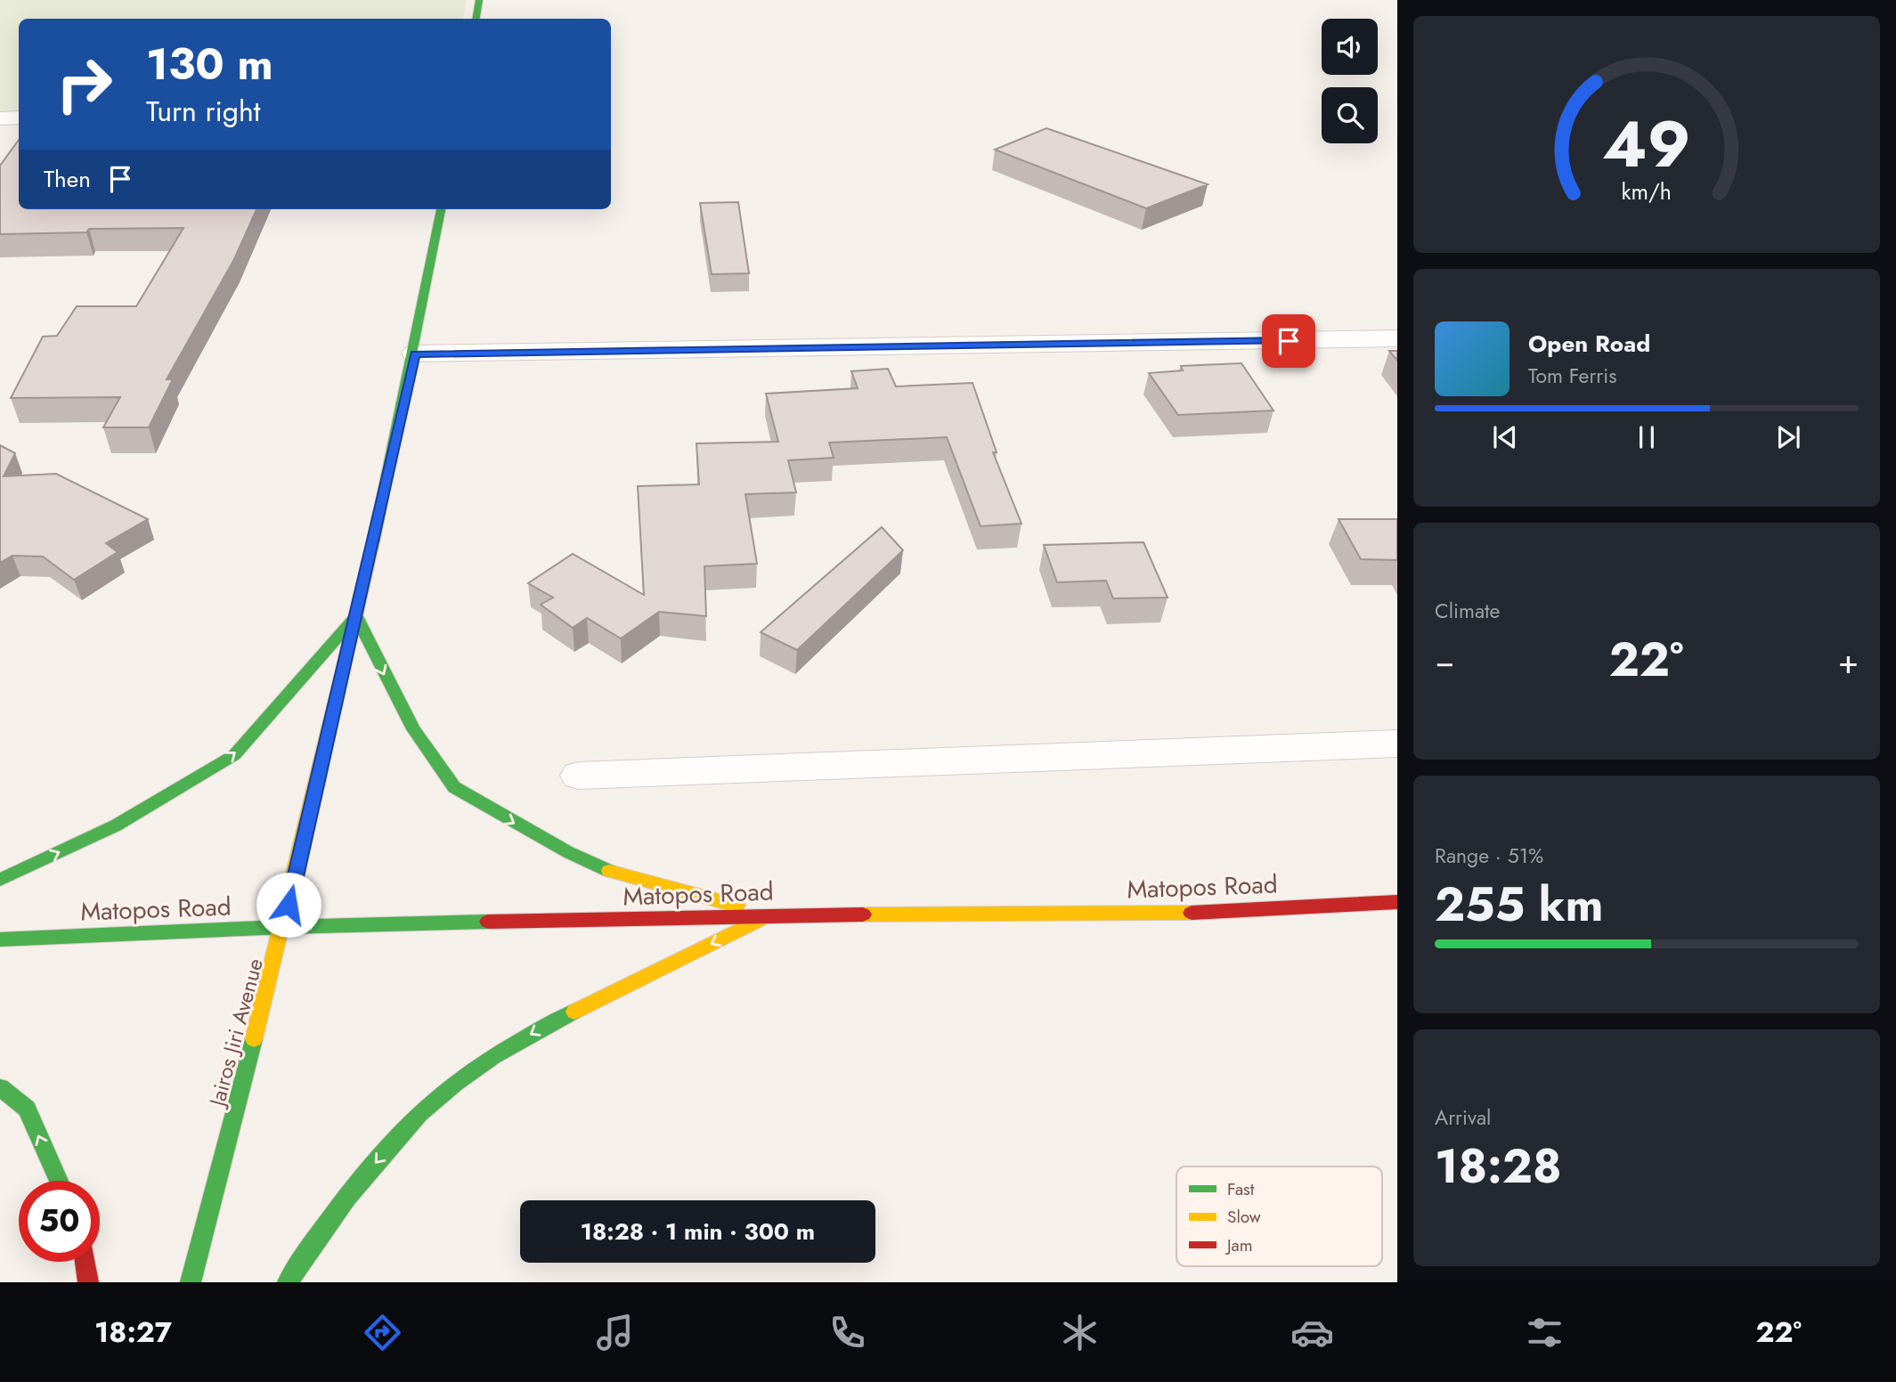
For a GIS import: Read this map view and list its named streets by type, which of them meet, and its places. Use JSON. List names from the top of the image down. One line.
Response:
{"streets":{"main road":["Matopos Road","Jairos Jiri Avenue"]},"crossings":[["Matopos Road","Jairos Jiri Avenue"]],"legend":["Fast","Slow","Jam"],"page":{"turn":["130 m","Turn right"],"then":"Then","song":["Open Road","Tom Ferris"],"tile":["Climate",["Range · 51%","255 km"],["Arrival","18:28"]],"heat":["−","22°","+"],"limit":"50","trip":"18:28 · 1 min · 300 m","tabs":["18:27","22°"],"gauge":["49","km/h"]}}
